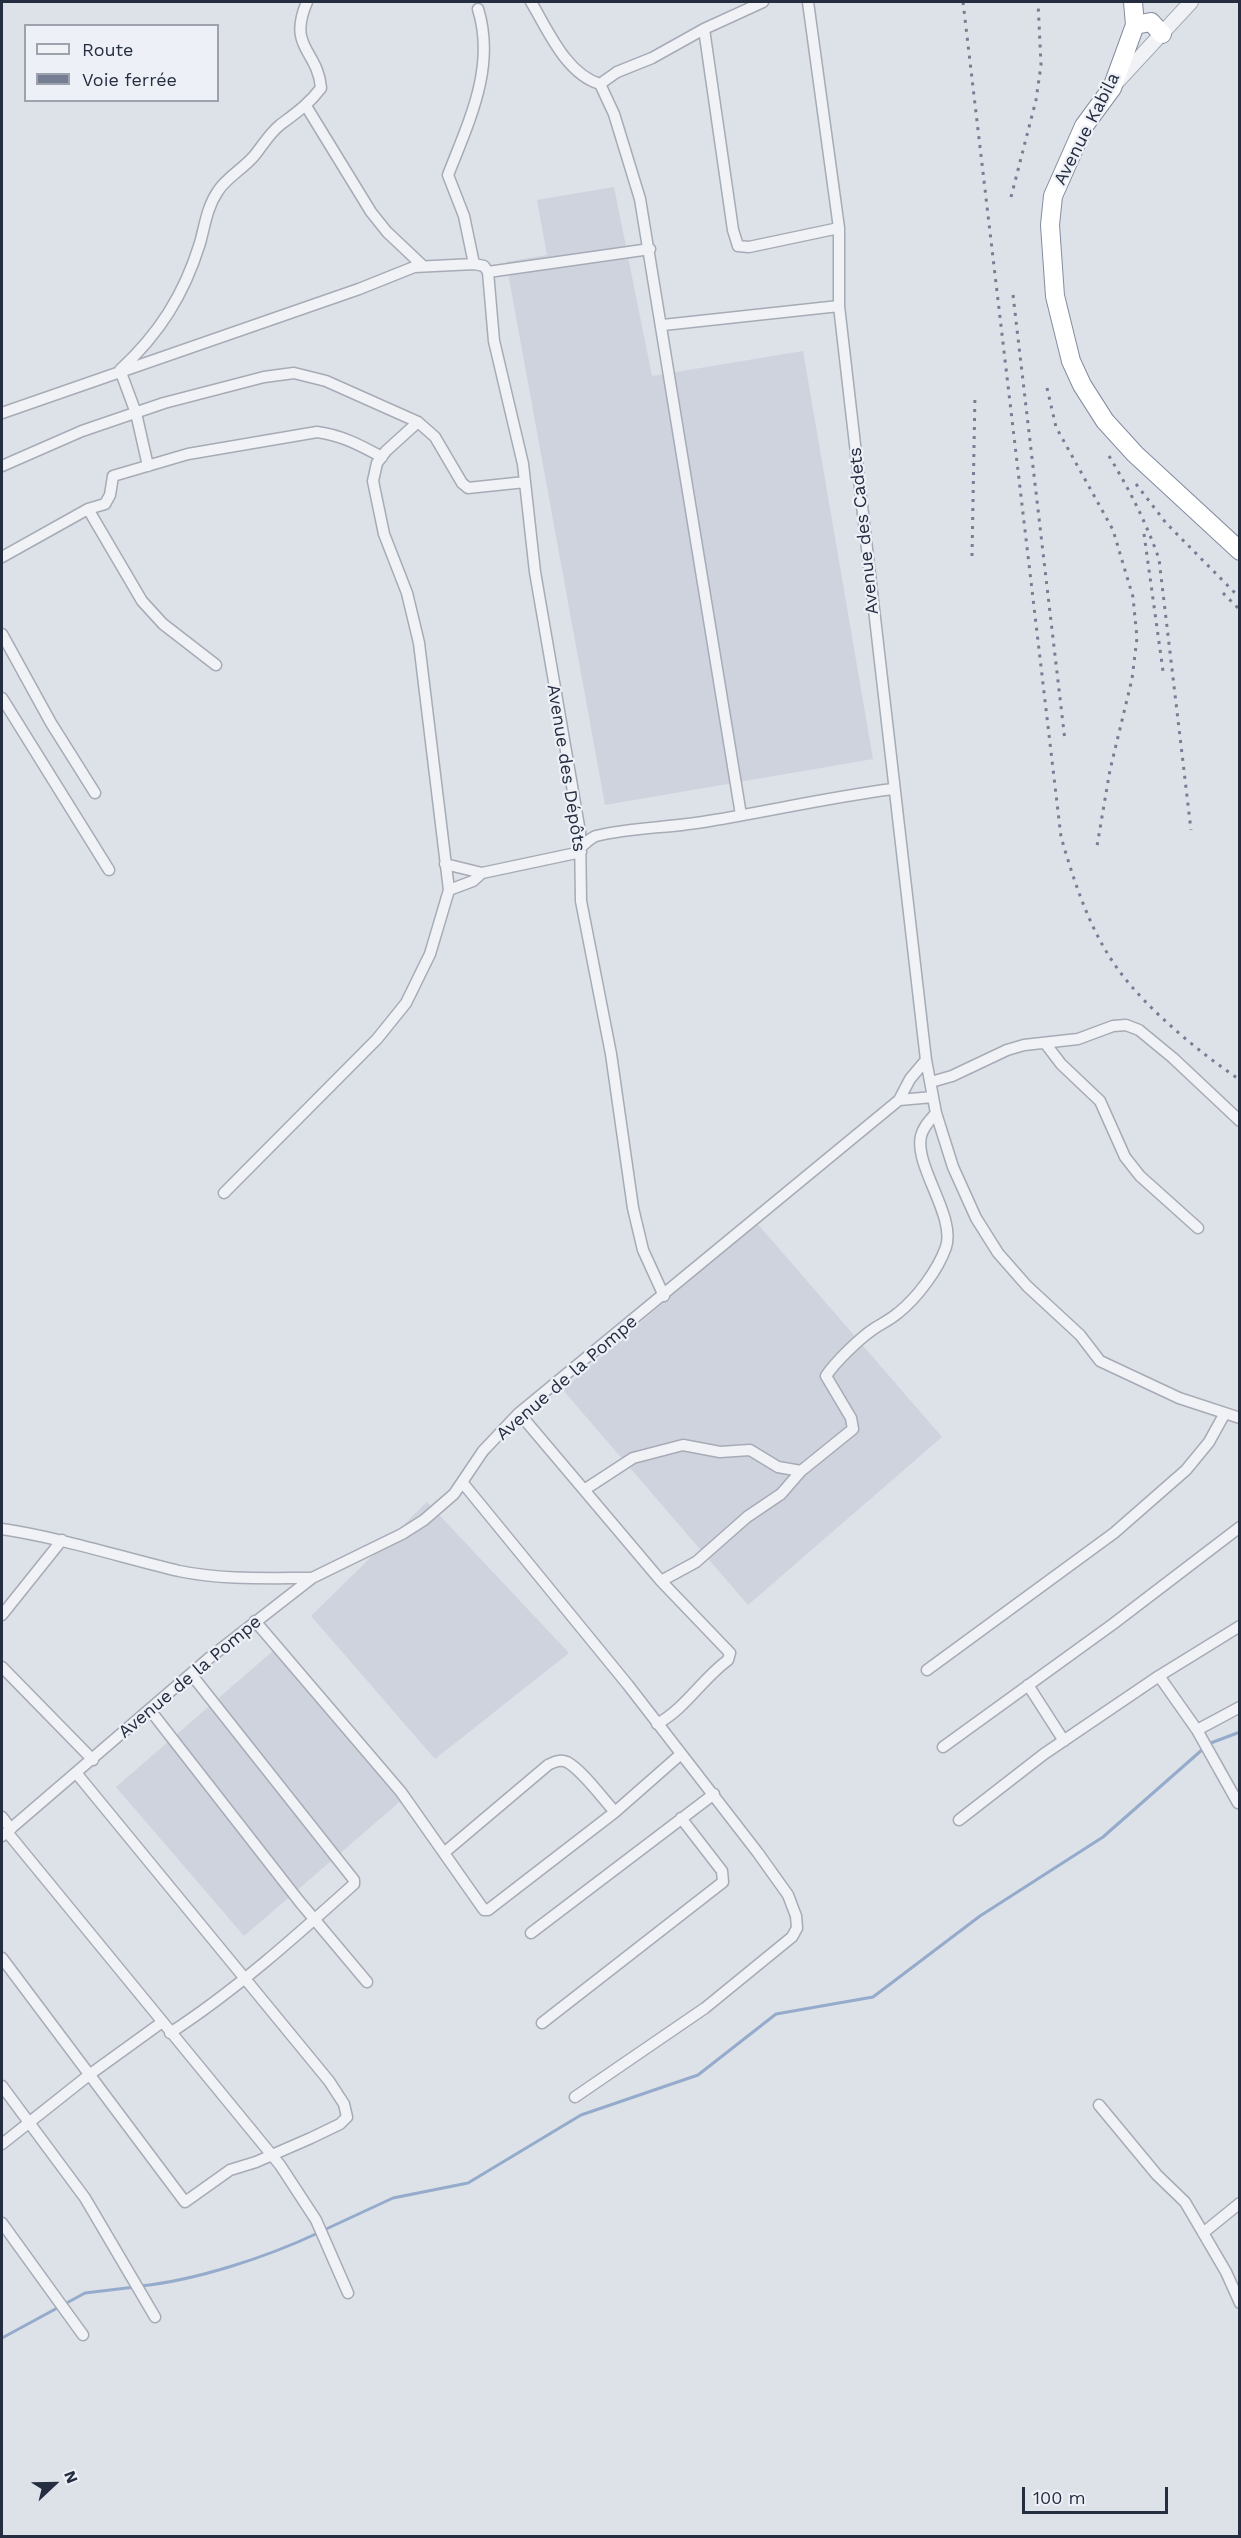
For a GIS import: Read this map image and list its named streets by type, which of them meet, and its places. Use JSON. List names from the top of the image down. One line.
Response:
{"streets":{"highway":["Avenue Kabila"],"street":["Avenue des Cadets","Avenue des Dépôts","Avenue de la Pompe"]},"crossings":[["Avenue des Cadets","Avenue de la Pompe"],["Avenue des Dépôts","Avenue de la Pompe"]],"legend":["Route","Voie ferrée"],"scale_bar":"100 m","north":"right"}
